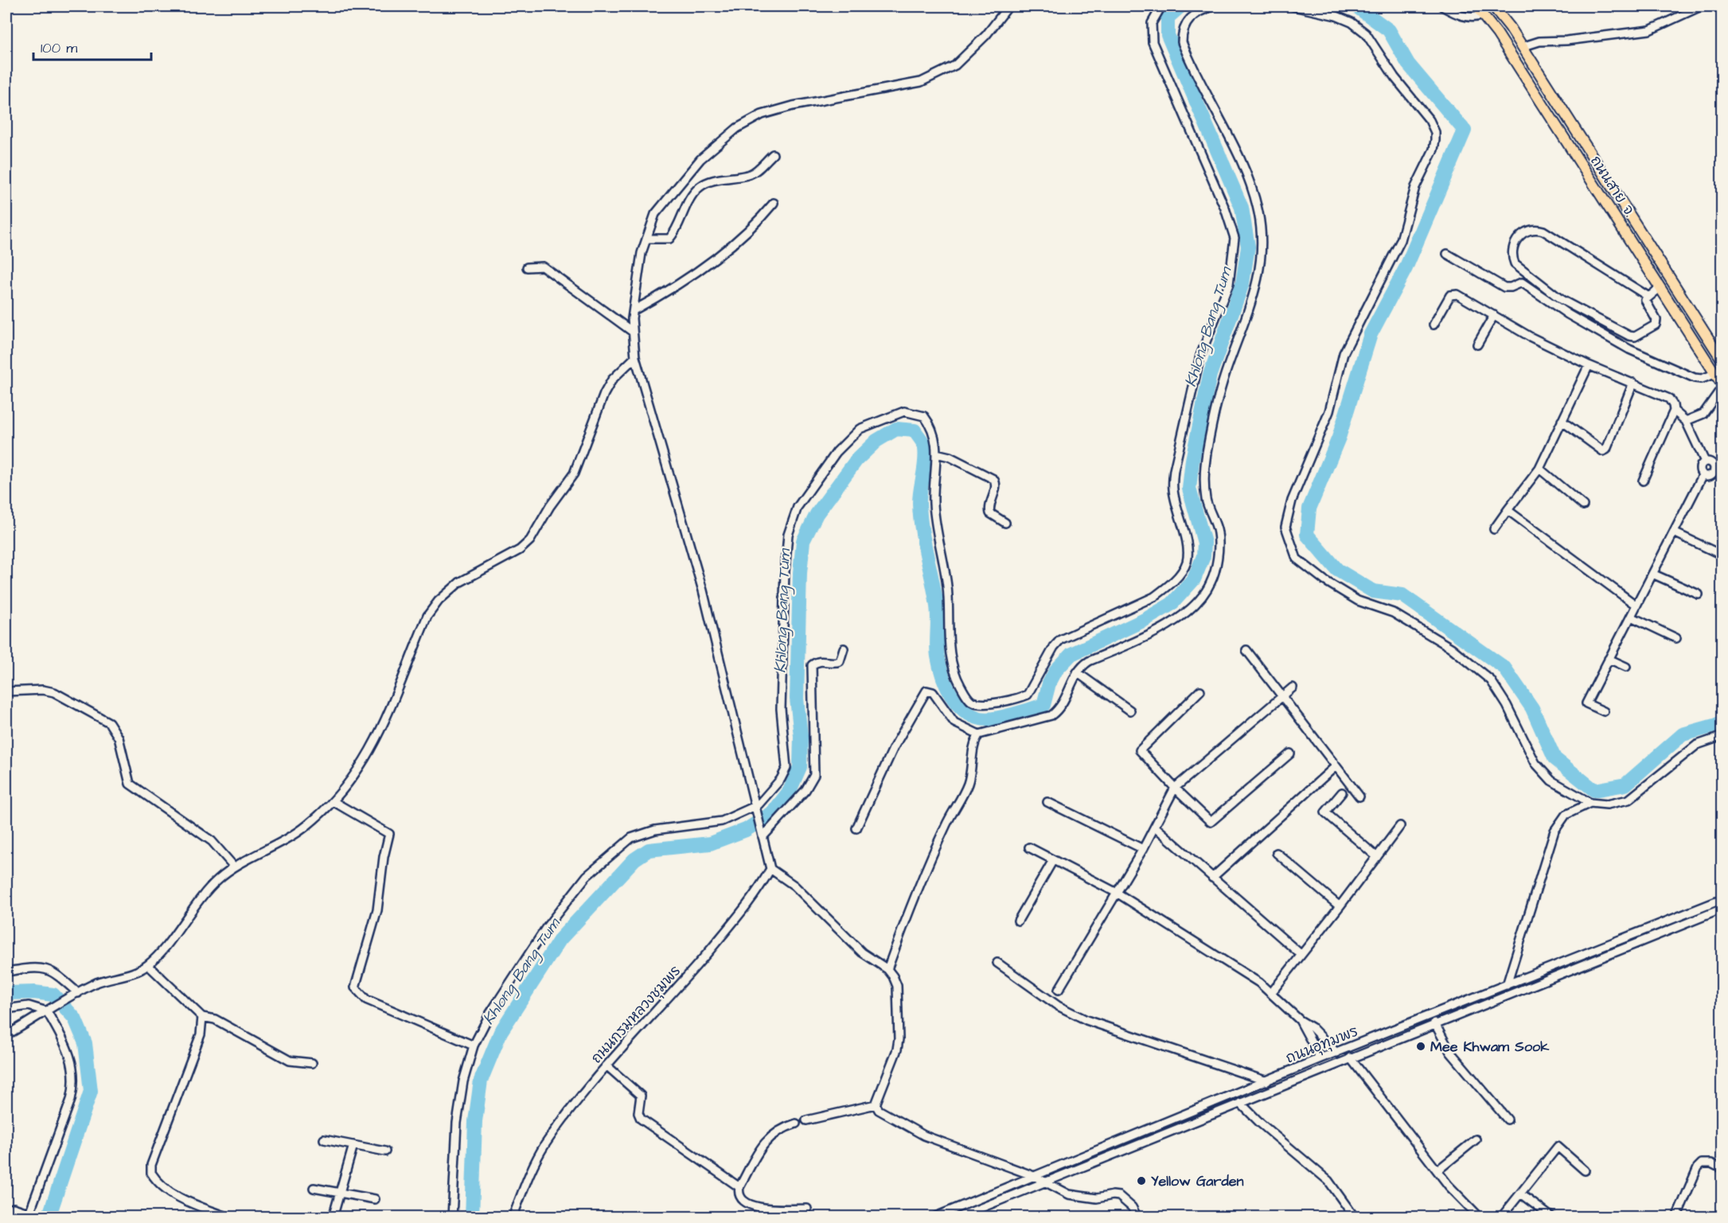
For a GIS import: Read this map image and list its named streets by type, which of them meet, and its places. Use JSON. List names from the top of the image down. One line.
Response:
{"streets":{"main road":["ถนนสาย จ."],"street":["ถนนกรมหลวงชุมพร","ถนนอุทุมพร"]},"water":["Khlong Bang Tum"],"places":["Mee Khwam Sook","Yellow Garden"],"scale_bar":"100 m"}
